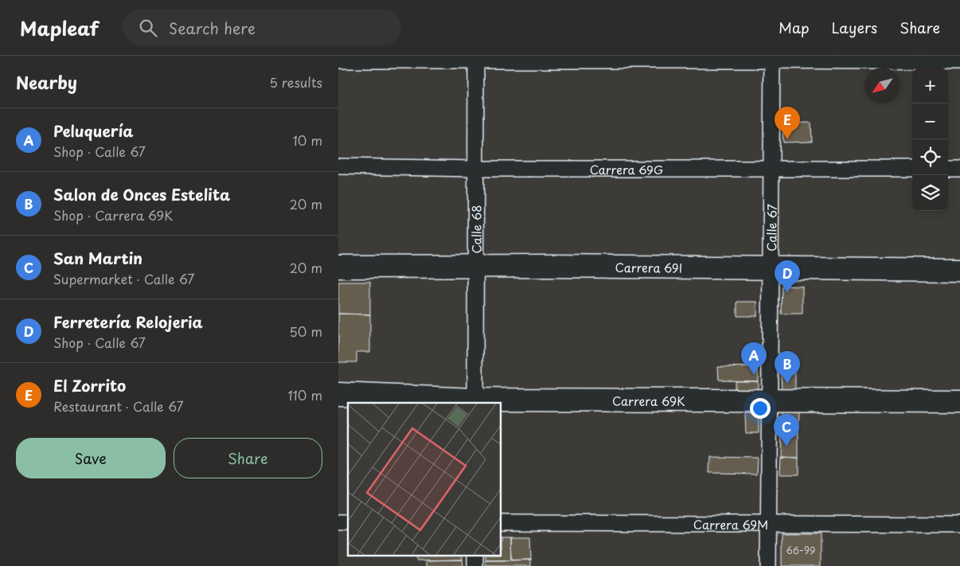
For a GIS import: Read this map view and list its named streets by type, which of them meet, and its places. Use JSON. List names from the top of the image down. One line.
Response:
{"streets":{"street":["Carrera 69G","Calle 67","Calle 68","Carrera 69I","Carrera 69K","Carrera 69M"]},"crossings":[["Carrera 69G","Calle 67"],["Carrera 69G","Calle 68"],["Calle 67","Carrera 69I"],["Calle 67","Carrera 69K"],["Calle 67","Carrera 69M"],["Calle 68","Carrera 69I"],["Calle 68","Carrera 69K"]],"house_numbers":["66-99"],"north":"bottom left","page":{"header":"Mapleaf","search":"Search here","nav":["Map","Layers","Share"],"heading":["Nearby","5 results"],"map_buttons":["+","−"],"pins":["E","D","A","B","C"],"list":[{"mark":"A","name":"Peluquería","note":"Shop · Calle 67","value":"10 m"},{"mark":"B","name":"Salon de Onces Estelita","note":"Shop · Carrera 69K","value":"20 m"},{"mark":"C","name":"San Martin","note":"Supermarket · Calle 67","value":"20 m"},{"mark":"D","name":"Ferretería Relojeria","note":"Shop · Calle 67","value":"50 m"},{"mark":"E","name":"El Zorrito","note":"Restaurant · Calle 67","value":"110 m"}],"buttons":["Save","Share"]}}
